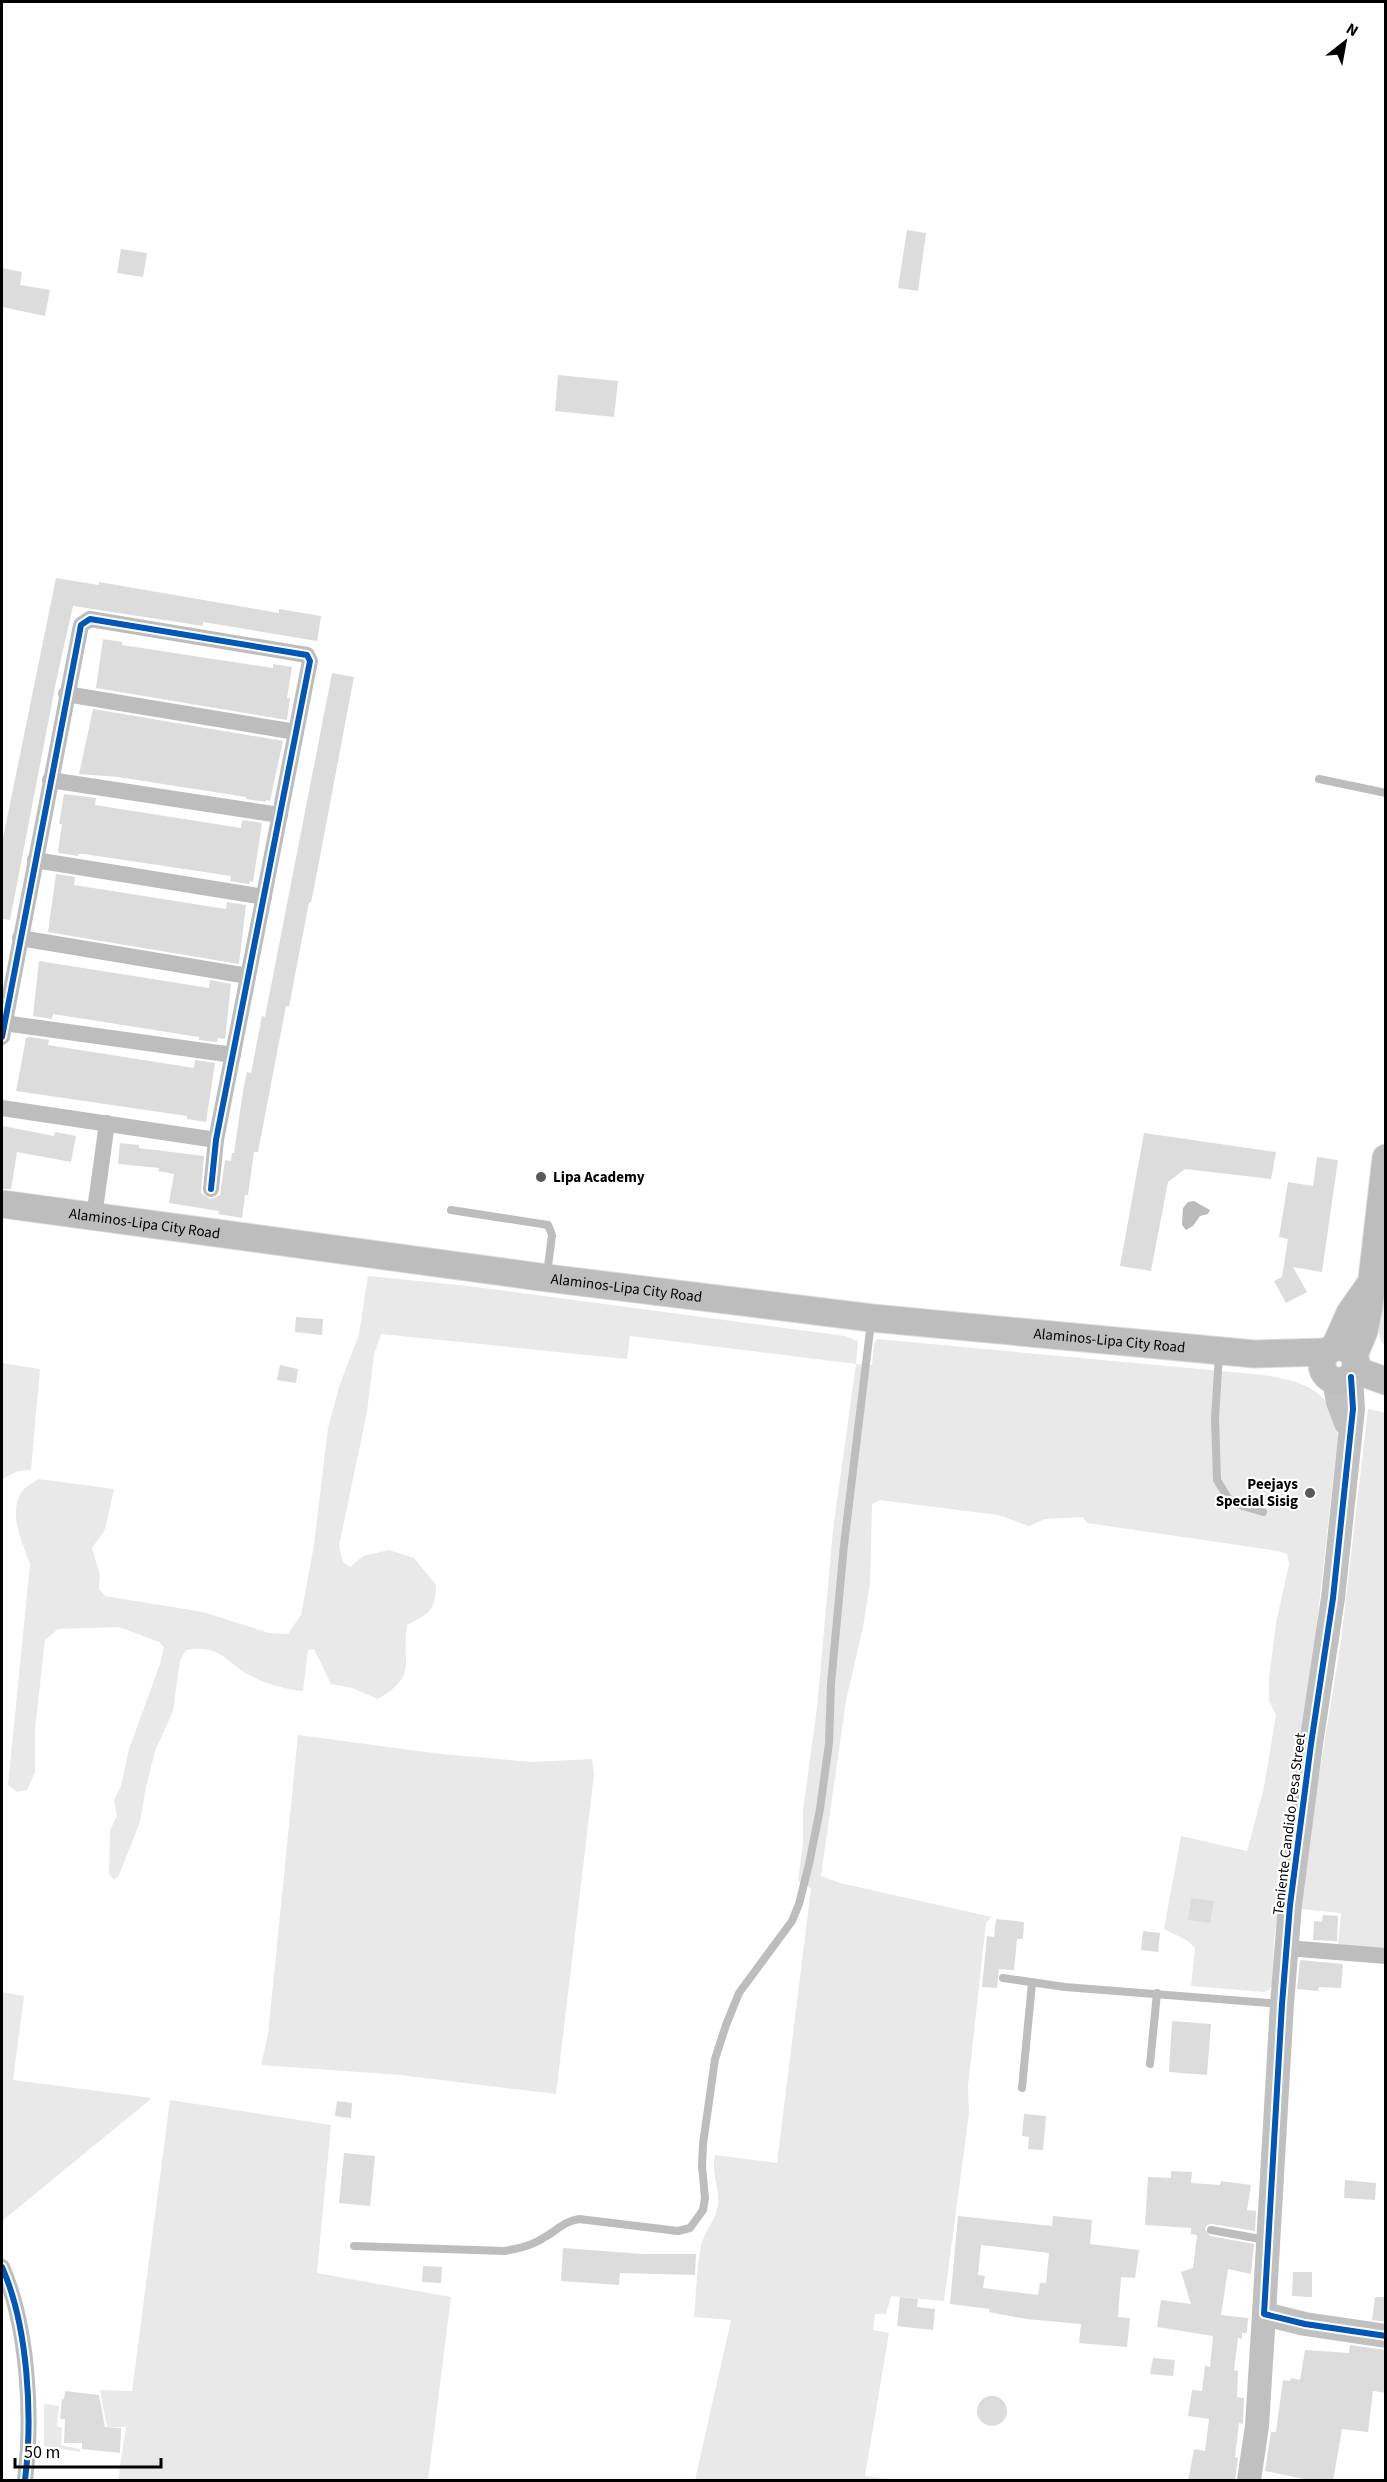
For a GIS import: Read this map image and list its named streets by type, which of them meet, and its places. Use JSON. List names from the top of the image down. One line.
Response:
{"streets":{"main road":["Alaminos-Lipa City Road"],"street":["Teniente Candido Pesa Street"]},"crossings":[["Alaminos-Lipa City Road","Teniente Candido Pesa Street"]],"places":["Lipa Academy","Peejays Special Sisig"],"scale_bar":"50 m","north":"top right"}
